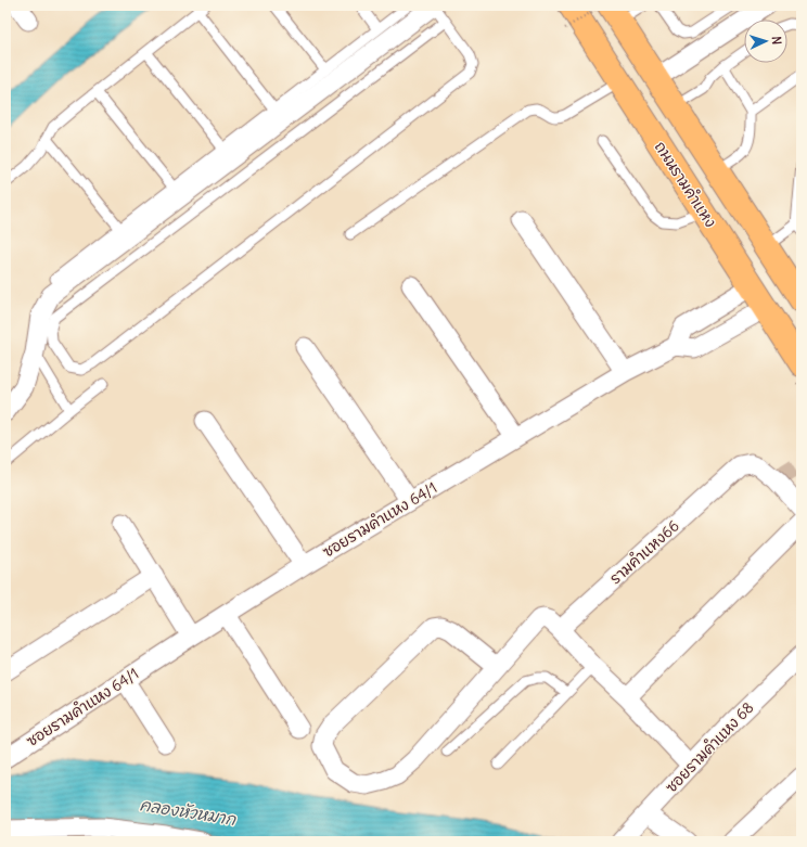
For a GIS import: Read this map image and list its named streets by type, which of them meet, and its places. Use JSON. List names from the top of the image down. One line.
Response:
{"streets":{"main road":["ถนนรามคำแหง"],"street":["ซอยรามคำแหง 64/1","รามคำแหง66","ซอยรามคำแหง 68"]},"crossings":[["ถนนรามคำแหง","ซอยรามคำแหง 64/1"]],"water":["คลองหัวหมาก"],"north":"right"}
